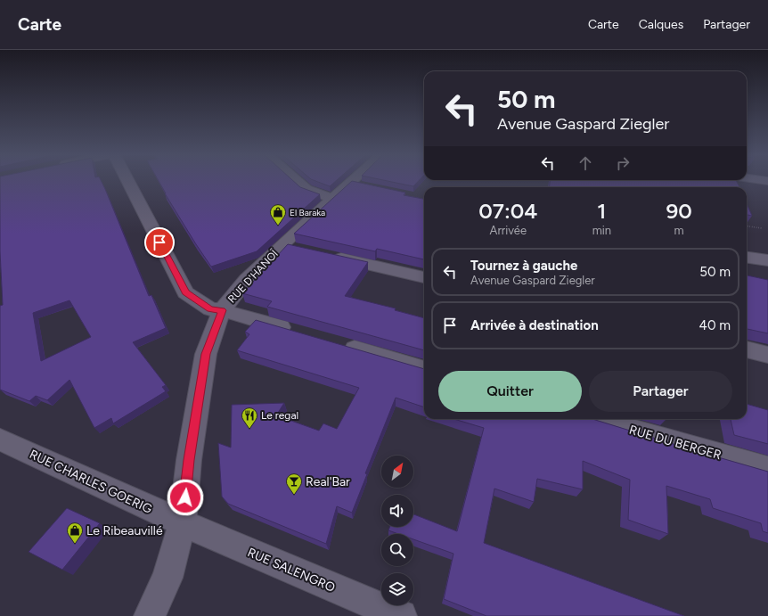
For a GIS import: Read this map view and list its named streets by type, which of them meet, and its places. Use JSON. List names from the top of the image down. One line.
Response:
{"streets":{"street":["RUE D'HANOÏ","RUE DU BERGER","RUE CHARLES GOERIG","RUE SALENGRO"]},"crossings":[["RUE D'HANOÏ","RUE CHARLES GOERIG"],["RUE D'HANOÏ","RUE SALENGRO"],["RUE CHARLES GOERIG","RUE SALENGRO"]],"places":{"shop":["El Baraka","Le Ribeauvillé"],"restaurant":["Le regal"],"bar":["Real'Bar"]},"north":"top right","page":{"header":"Carte","nav":["Carte","Calques","Partager"],"turn":["50 m","Avenue Gaspard Ziegler"],"eta":["07:04","Arrivée","1","min","90","m"],"list":[{"name":"Tournez à gauche","note":"Avenue Gaspard Ziegler","value":"50 m"},{"name":"Arrivée à destination","value":"40 m"}],"buttons":["Quitter","Partager"]}}
